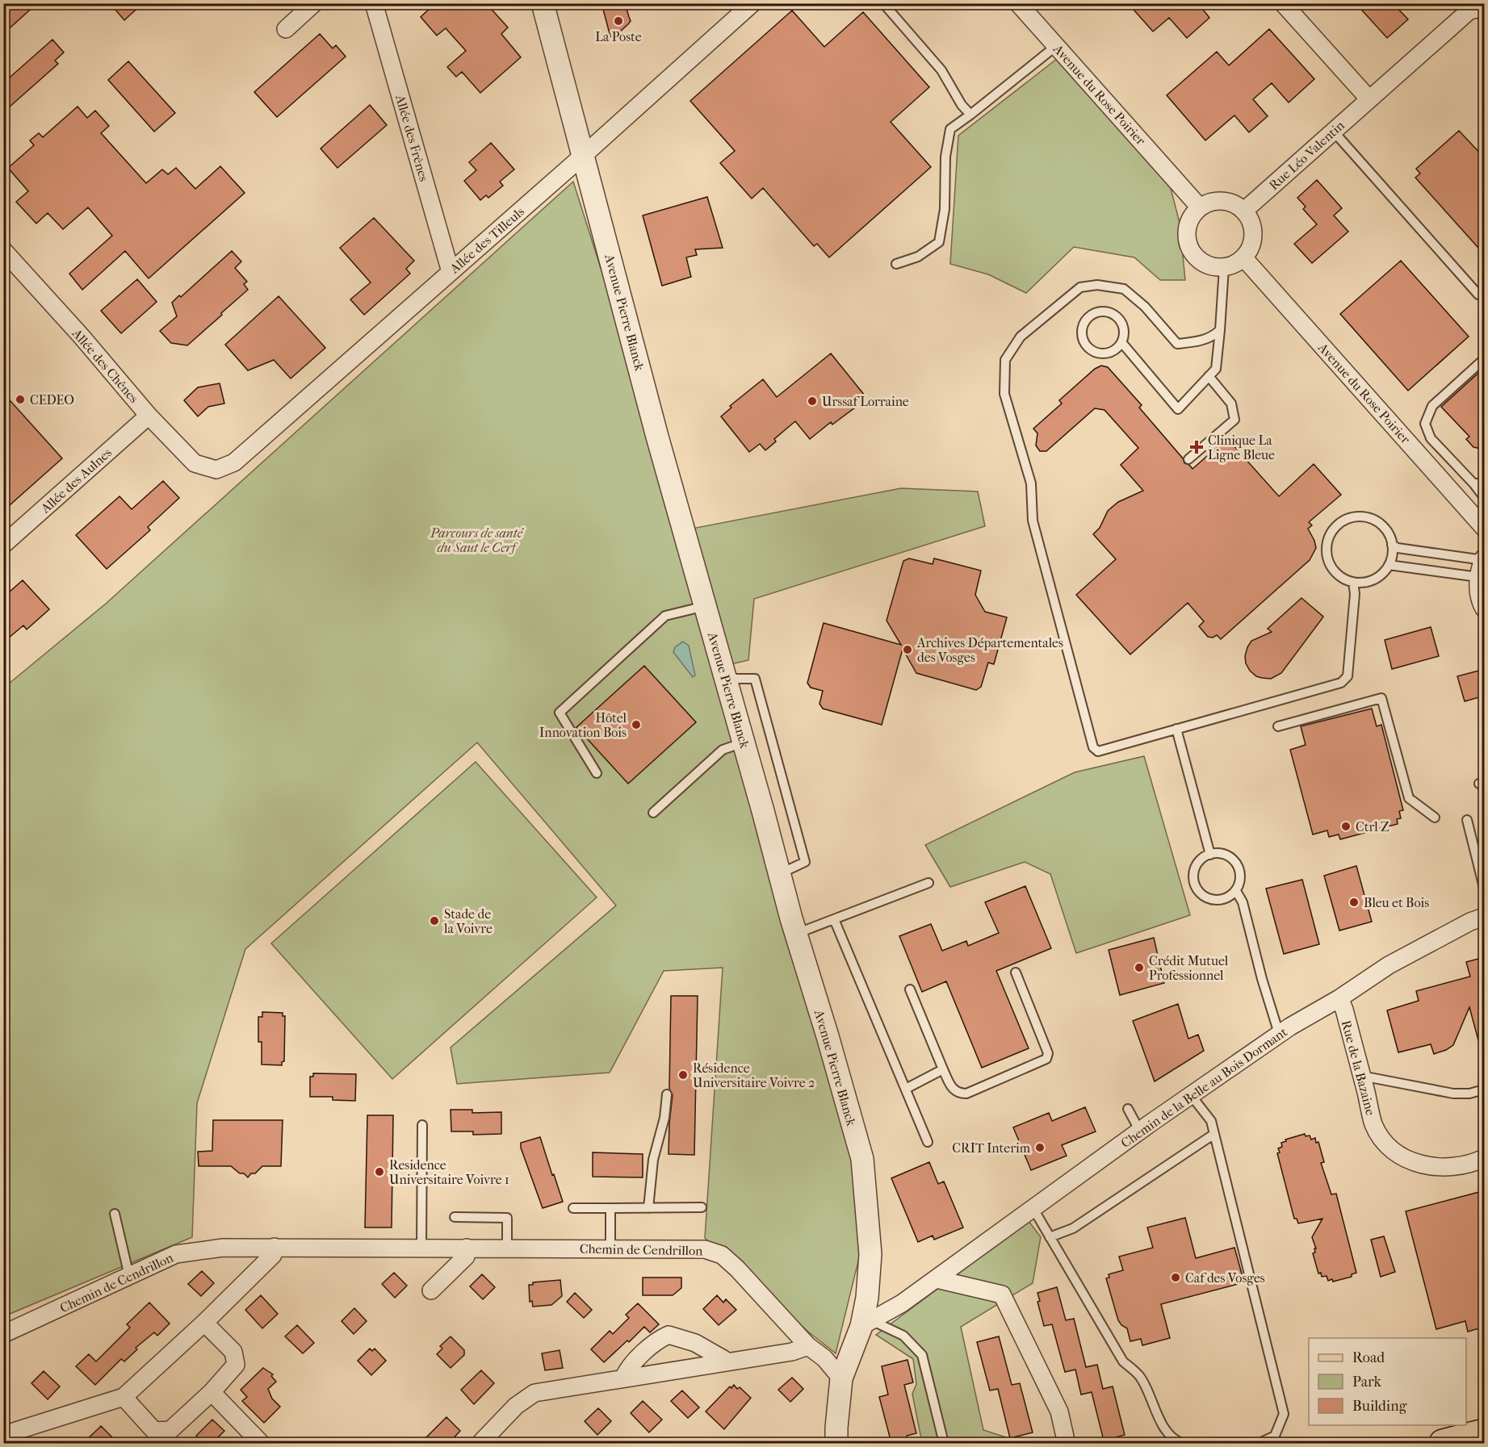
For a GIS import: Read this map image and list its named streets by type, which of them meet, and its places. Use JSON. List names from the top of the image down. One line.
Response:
{"streets":{"street":["Avenue du Rose Poirier","Allée des Frênes","Rue Léo Valentin","Allée des Tilleuls","Avenue Pierre Blanck","Allée des Chênes","Allée des Aulnes","Rue de la Bazaine","Chemin de la Belle au Bois Dormant","Chemin de Cendrillon"]},"crossings":[["Avenue du Rose Poirier","Rue Léo Valentin"],["Allée des Frênes","Allée des Tilleuls"],["Allée des Tilleuls","Avenue Pierre Blanck"],["Allée des Tilleuls","Allée des Chênes"],["Avenue Pierre Blanck","Chemin de la Belle au Bois Dormant"],["Avenue Pierre Blanck","Chemin de Cendrillon"],["Allée des Chênes","Allée des Aulnes"],["Rue de la Bazaine","Chemin de la Belle au Bois Dormant"]],"parks":["Parcours de santé du Saut le Cerf"],"places":{"other":["La Poste","CEDEO","Urssaf Lorraine","Archives Départementales des Vosges","Hôtel Innovation Bois","Ctrl Z","Bleu et Bois","Stade de la Voivre","Crédit Mutuel Professionnel","Résidence Universitaire Voivre 2","CRIT Interim","Residence Universitaire Voivre 1","Caf des Vosges"],"health":["Clinique La Ligne Bleue"]},"legend":["Road","Park","Building"]}
